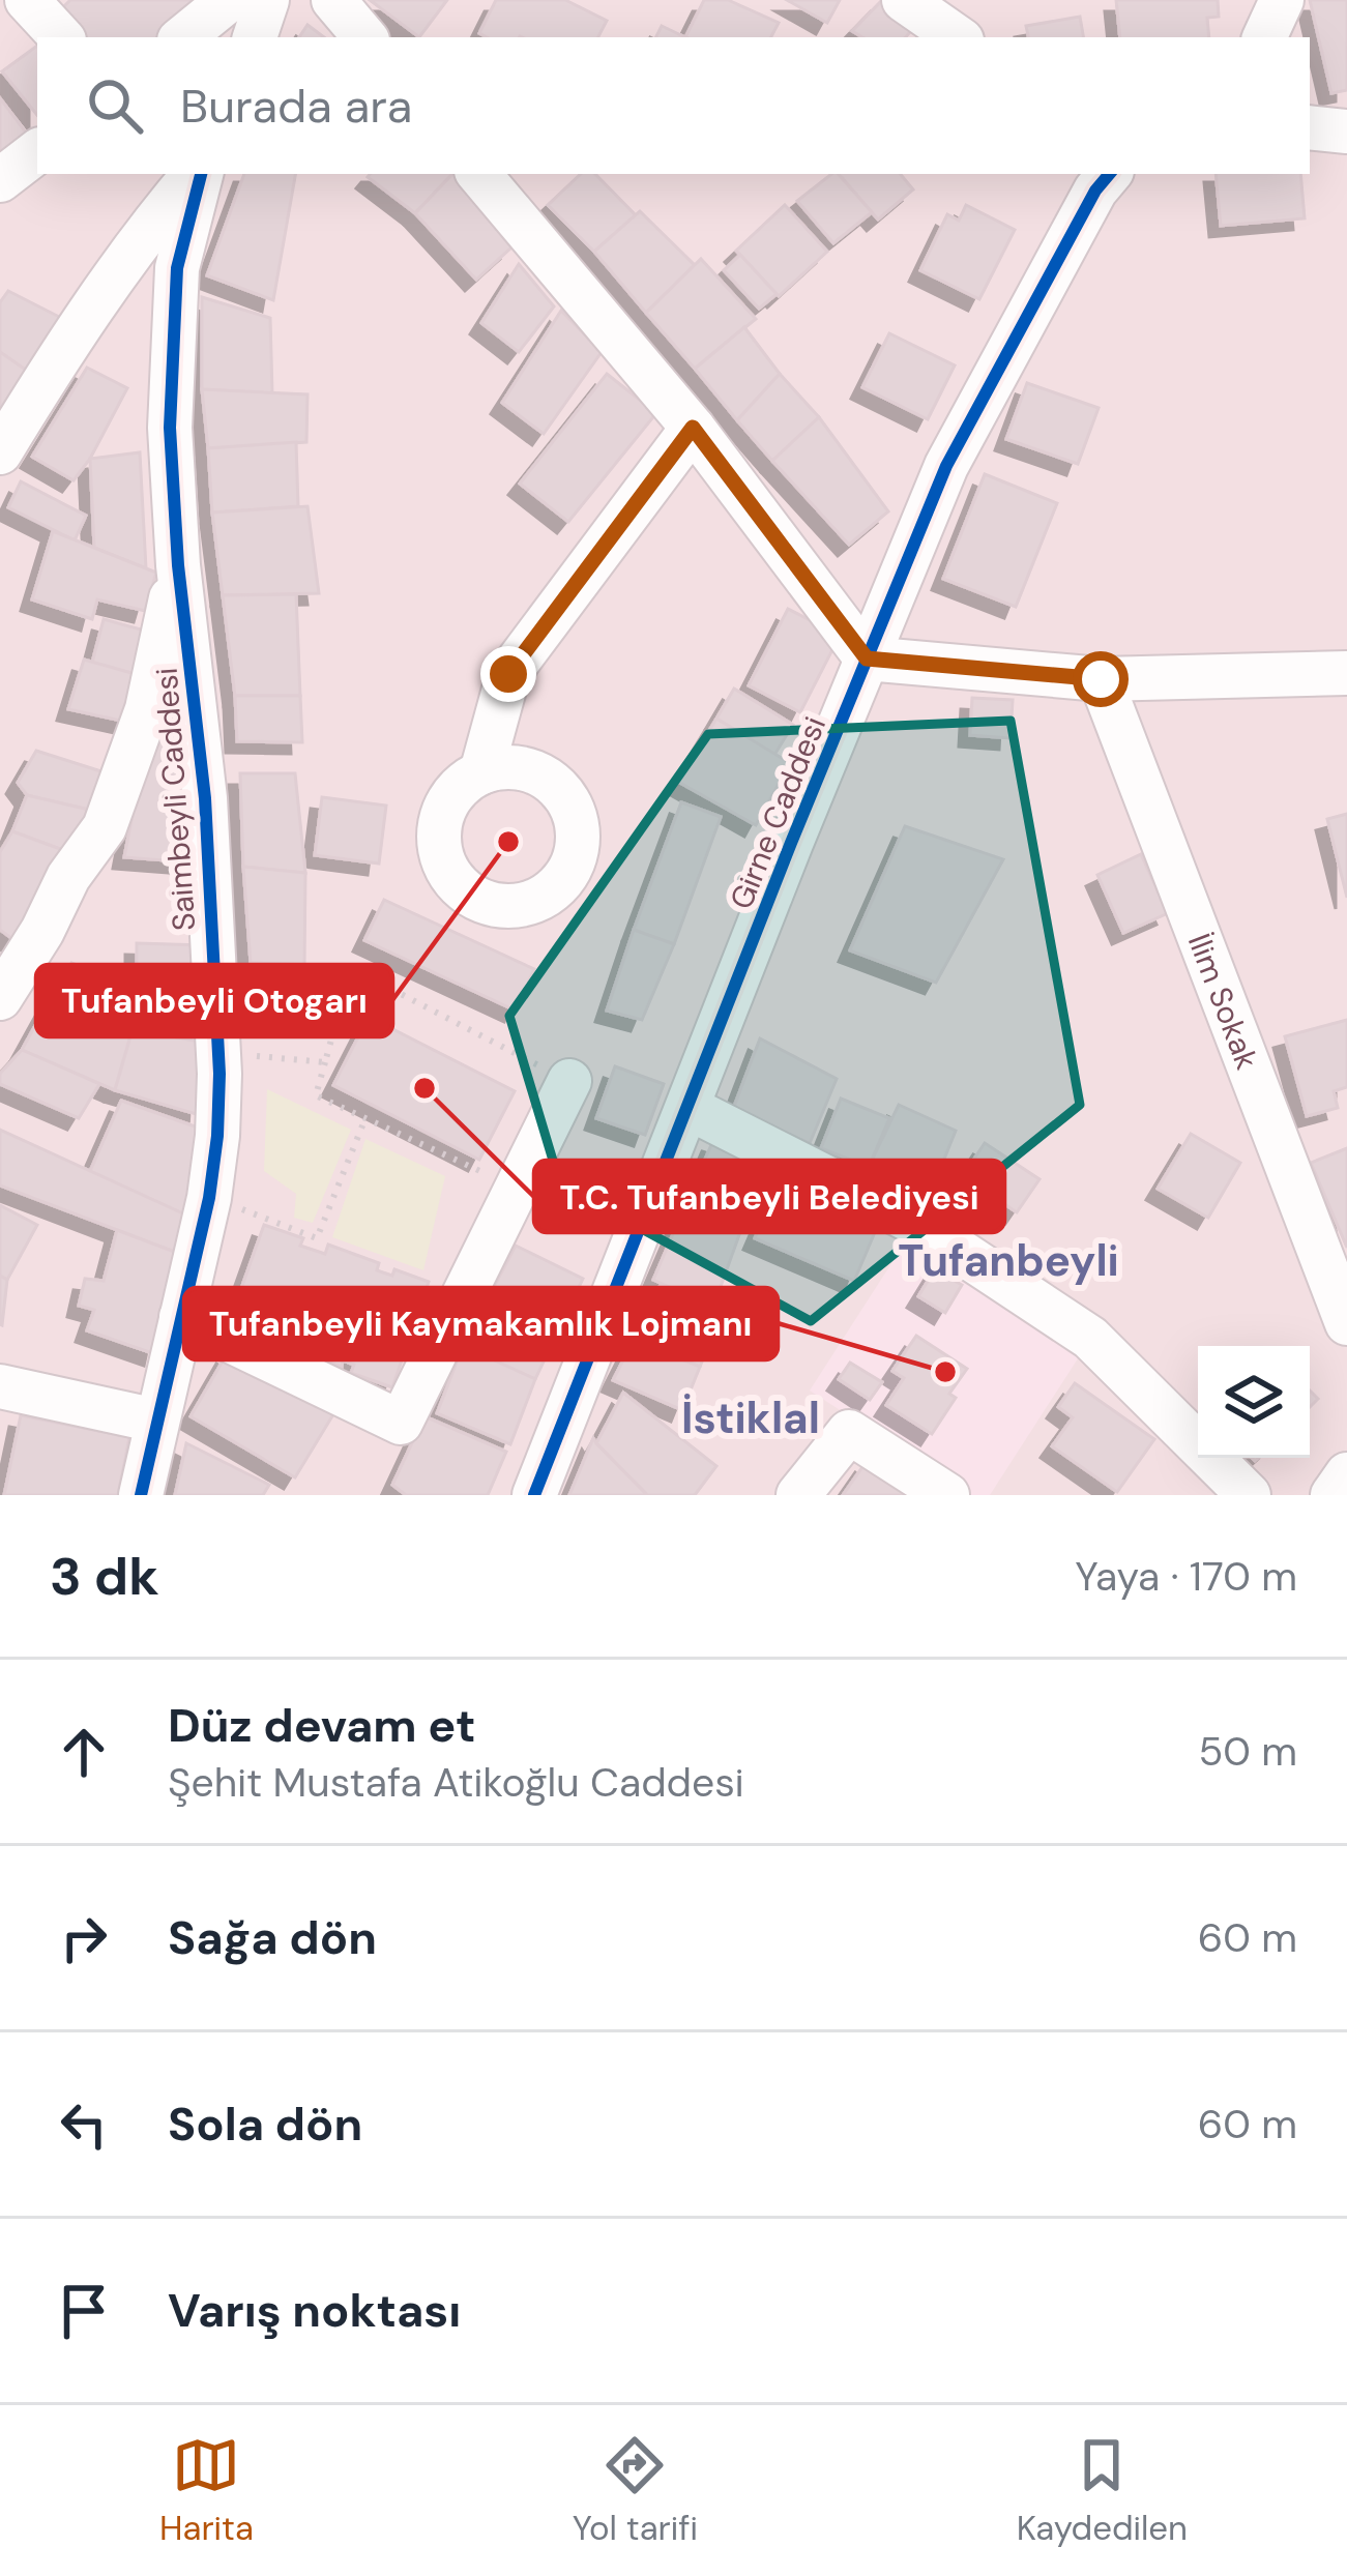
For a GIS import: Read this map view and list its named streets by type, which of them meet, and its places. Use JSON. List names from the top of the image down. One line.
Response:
{"streets":{"street":["Saimbeyli Caddesi","Girne Caddesi","İlim Sokak"]},"districts":["Tufanbeyli","İstiklal"],"places":["Tufanbeyli Otogarı","T.C. Tufanbeyli Belediyesi","Tufanbeyli Kaymakamlık Lojmanı"],"page":{"search":"Burada ara","heading":["3 dk","Yaya · 170 m"],"list":[["Düz devam et","Şehit Mustafa Atikoğlu Caddesi","50 m"],["Sağa dön","60 m"],["Sola dön","60 m"],"Varış noktası"],"nav":["Harita","Yol tarifi","Kaydedilen"]}}
